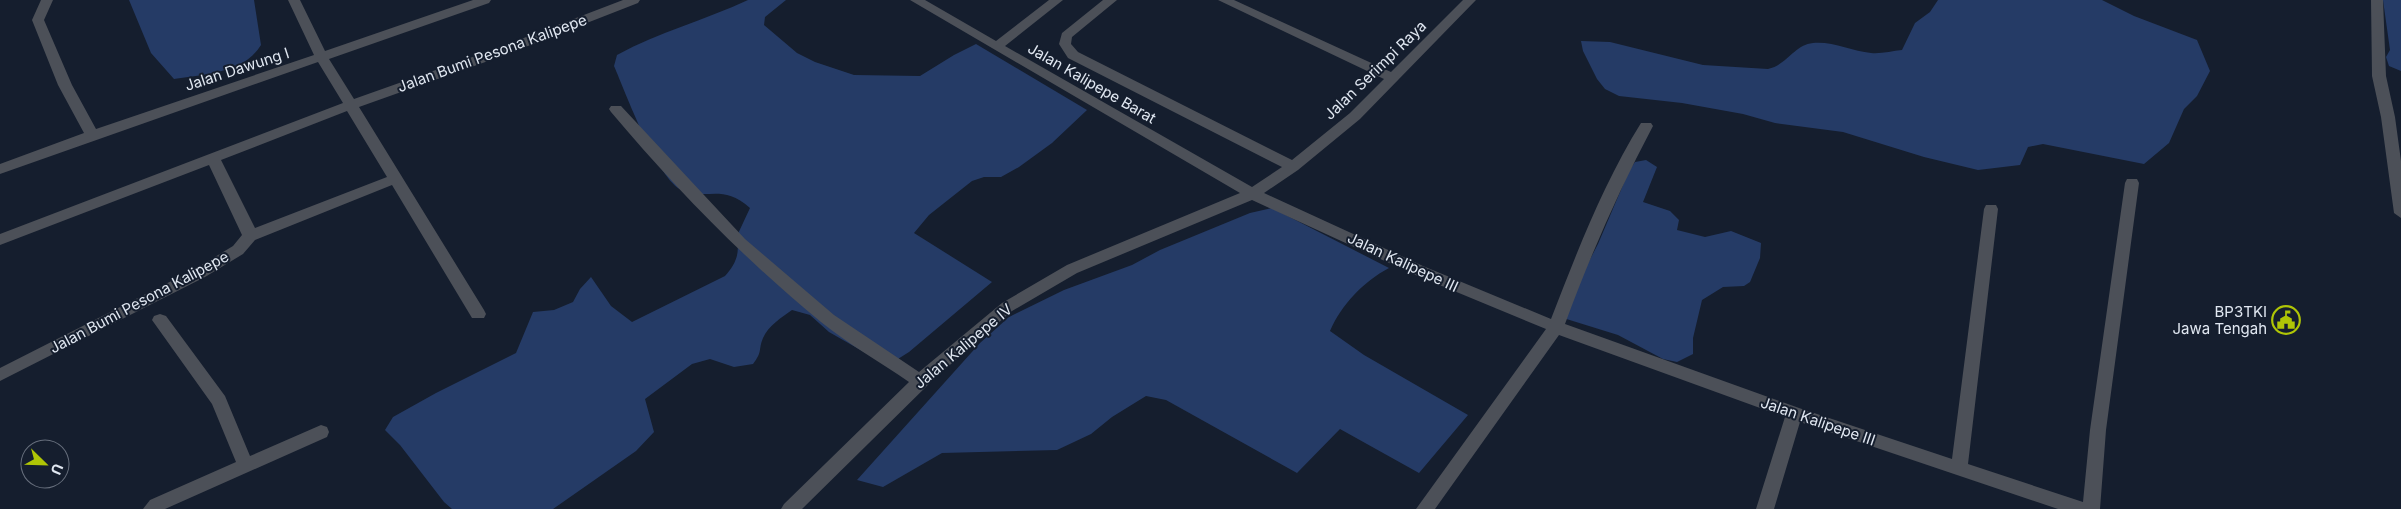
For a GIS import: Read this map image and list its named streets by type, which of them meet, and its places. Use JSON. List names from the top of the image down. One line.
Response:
{"streets":{"street":["Jalan Bumi Pesona Kalipepe","Jalan Dawung I","Jalan Serimpi Raya","Jalan Kalipepe Barat","Jalan Kalipepe III","Jalan Kalipepe IV"]},"crossings":[["Jalan Serimpi Raya","Jalan Kalipepe Barat"],["Jalan Serimpi Raya","Jalan Kalipepe III"],["Jalan Serimpi Raya","Jalan Kalipepe IV"],["Jalan Kalipepe Barat","Jalan Kalipepe III"],["Jalan Kalipepe Barat","Jalan Kalipepe IV"],["Jalan Kalipepe III","Jalan Kalipepe IV"]],"places":{"public building":["BP3TKI Jawa Tengah"]},"north":"bottom right"}
